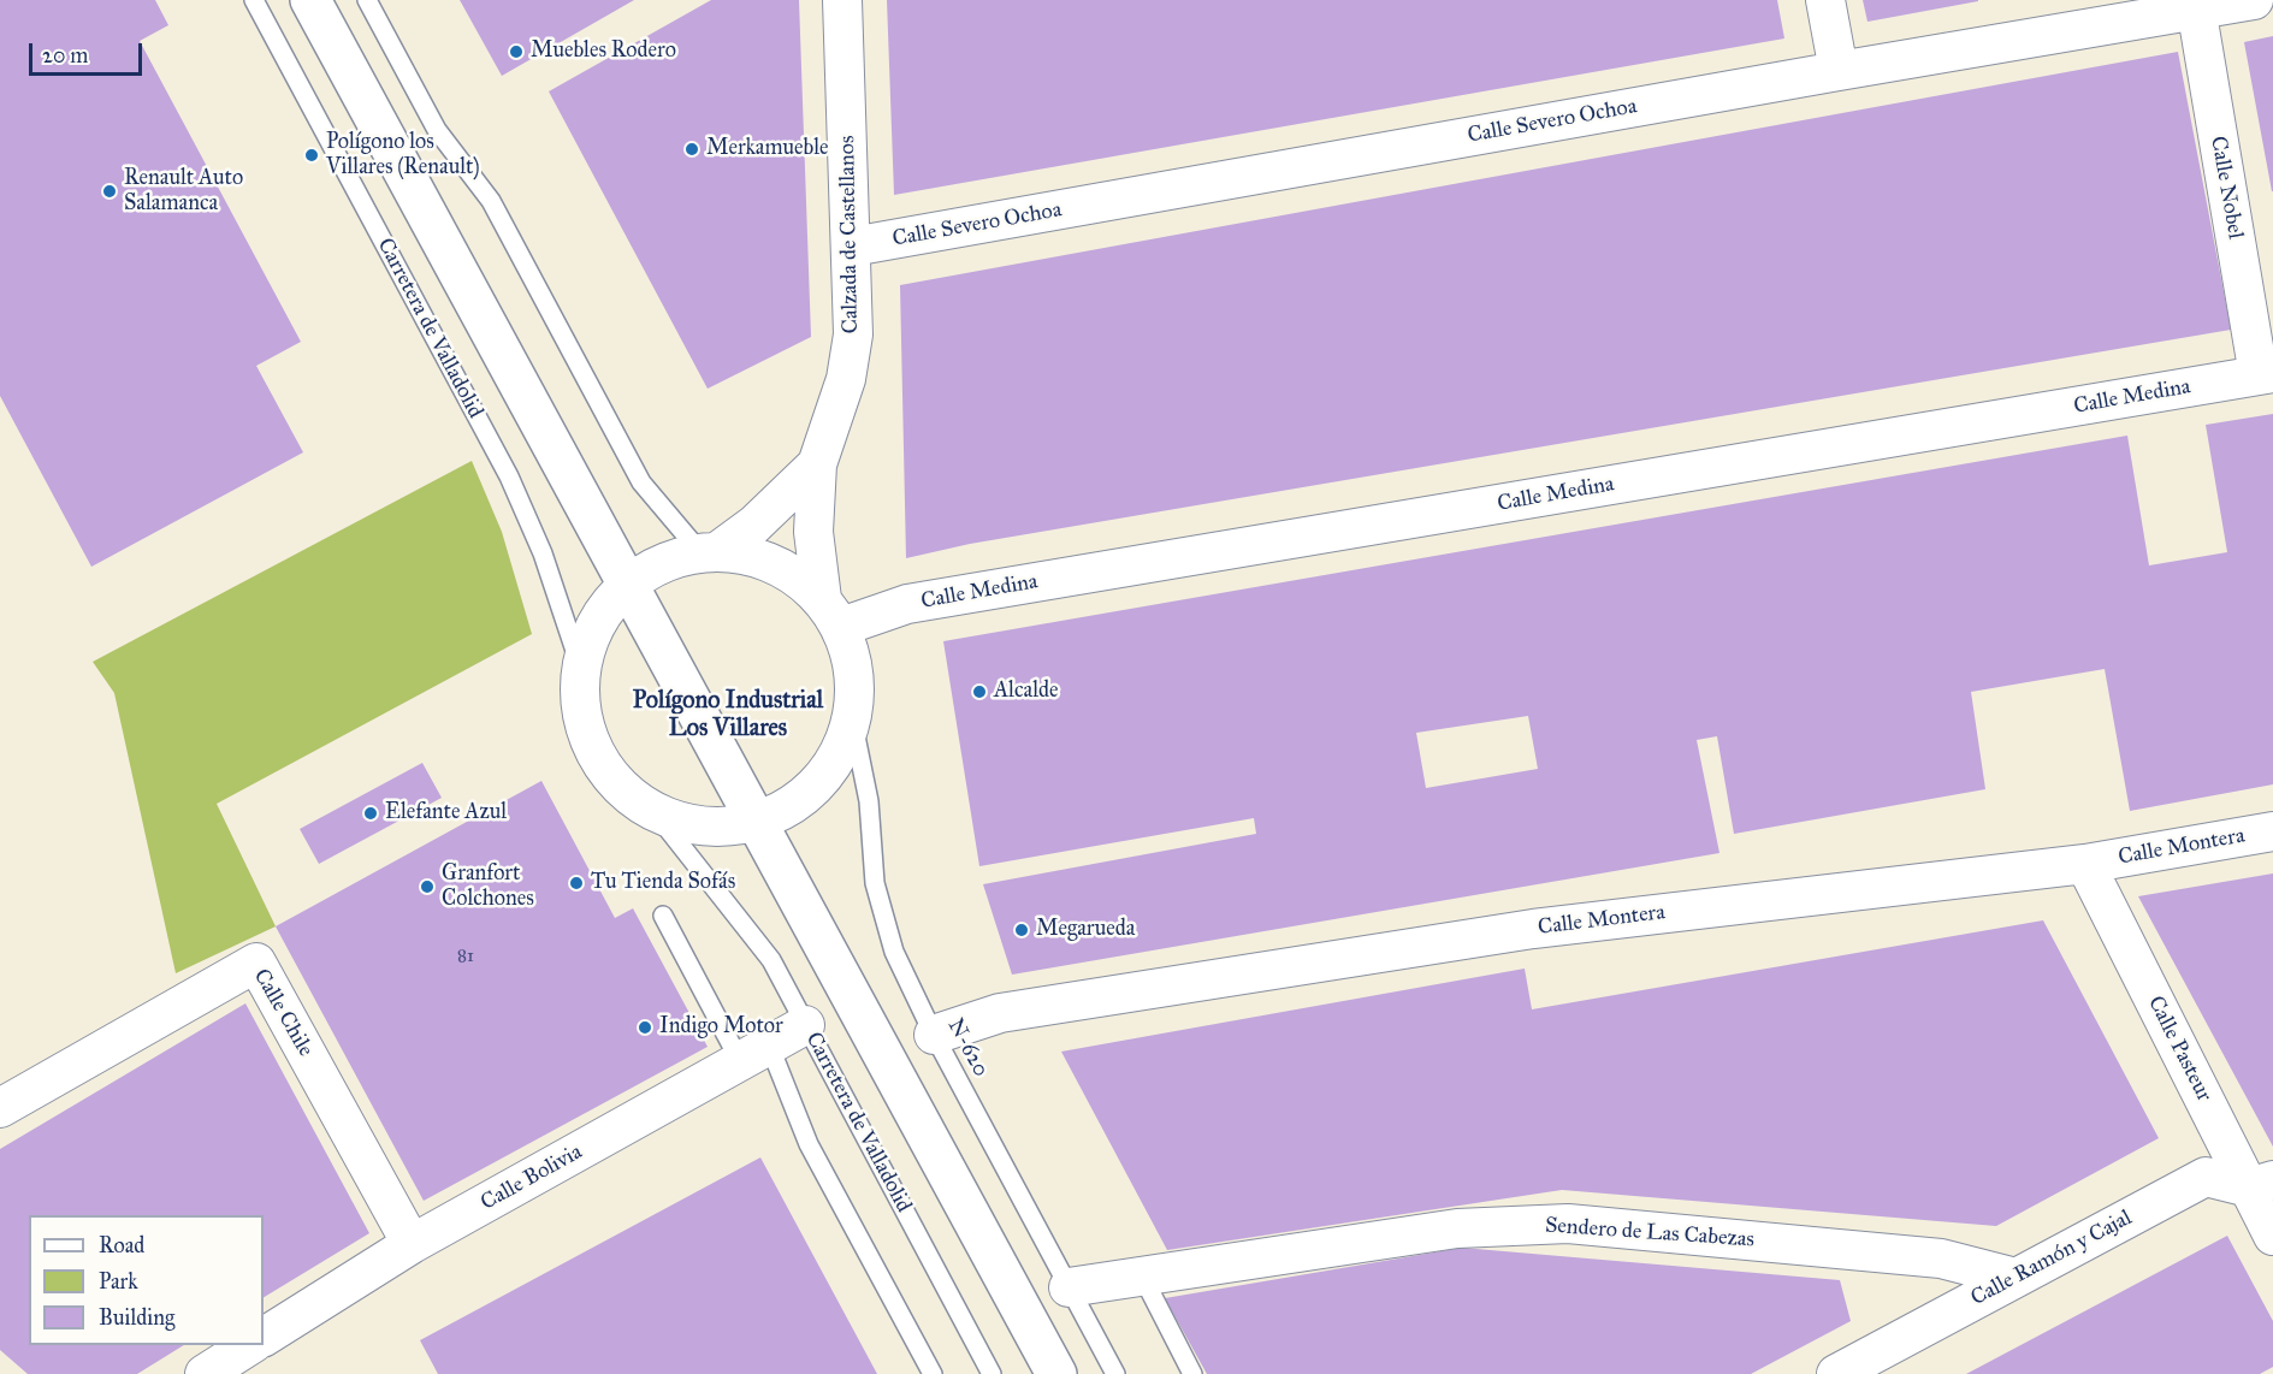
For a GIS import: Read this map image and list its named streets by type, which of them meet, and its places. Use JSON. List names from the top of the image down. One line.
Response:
{"streets":{"street":["Calle Severo Ochoa","Calle Nobel","Calzada de Castellanos","Carretera de Valladolid","Calle Medina","Calle Montera","Calle Chile","Calle Pasteur","Calle Bolivia","Sendero de Las Cabezas","Calle Ramón y Cajal"],"lane":["N-620"]},"crossings":[["Calle Severo Ochoa","Calle Nobel"],["Calle Severo Ochoa","Calzada de Castellanos"],["Calle Nobel","Calle Medina"],["Calzada de Castellanos","Carretera de Valladolid"],["Calzada de Castellanos","Calle Medina"],["Carretera de Valladolid","Calle Medina"],["Carretera de Valladolid","N-620"],["Carretera de Valladolid","Calle Bolivia"],["Calle Montera","N-620"],["Calle Montera","Calle Pasteur"],["Calle Chile","Calle Bolivia"],["N-620","Sendero de Las Cabezas"],["Calle Pasteur","Calle Ramón y Cajal"],["Sendero de Las Cabezas","Calle Ramón y Cajal"]],"districts":["Polígono Industrial Los Villares"],"places":["Muebles Rodero","Merkamueble","Polígono los Villares (Renault)","Renault Auto Salamanca","Alcalde","Elefante Azul","Tu Tienda Sofás","Granfort Colchones","Megarueda","Indigo Motor"],"house_numbers":["81"],"legend":["Road","Park","Building"],"scale_bar":"20 m"}
